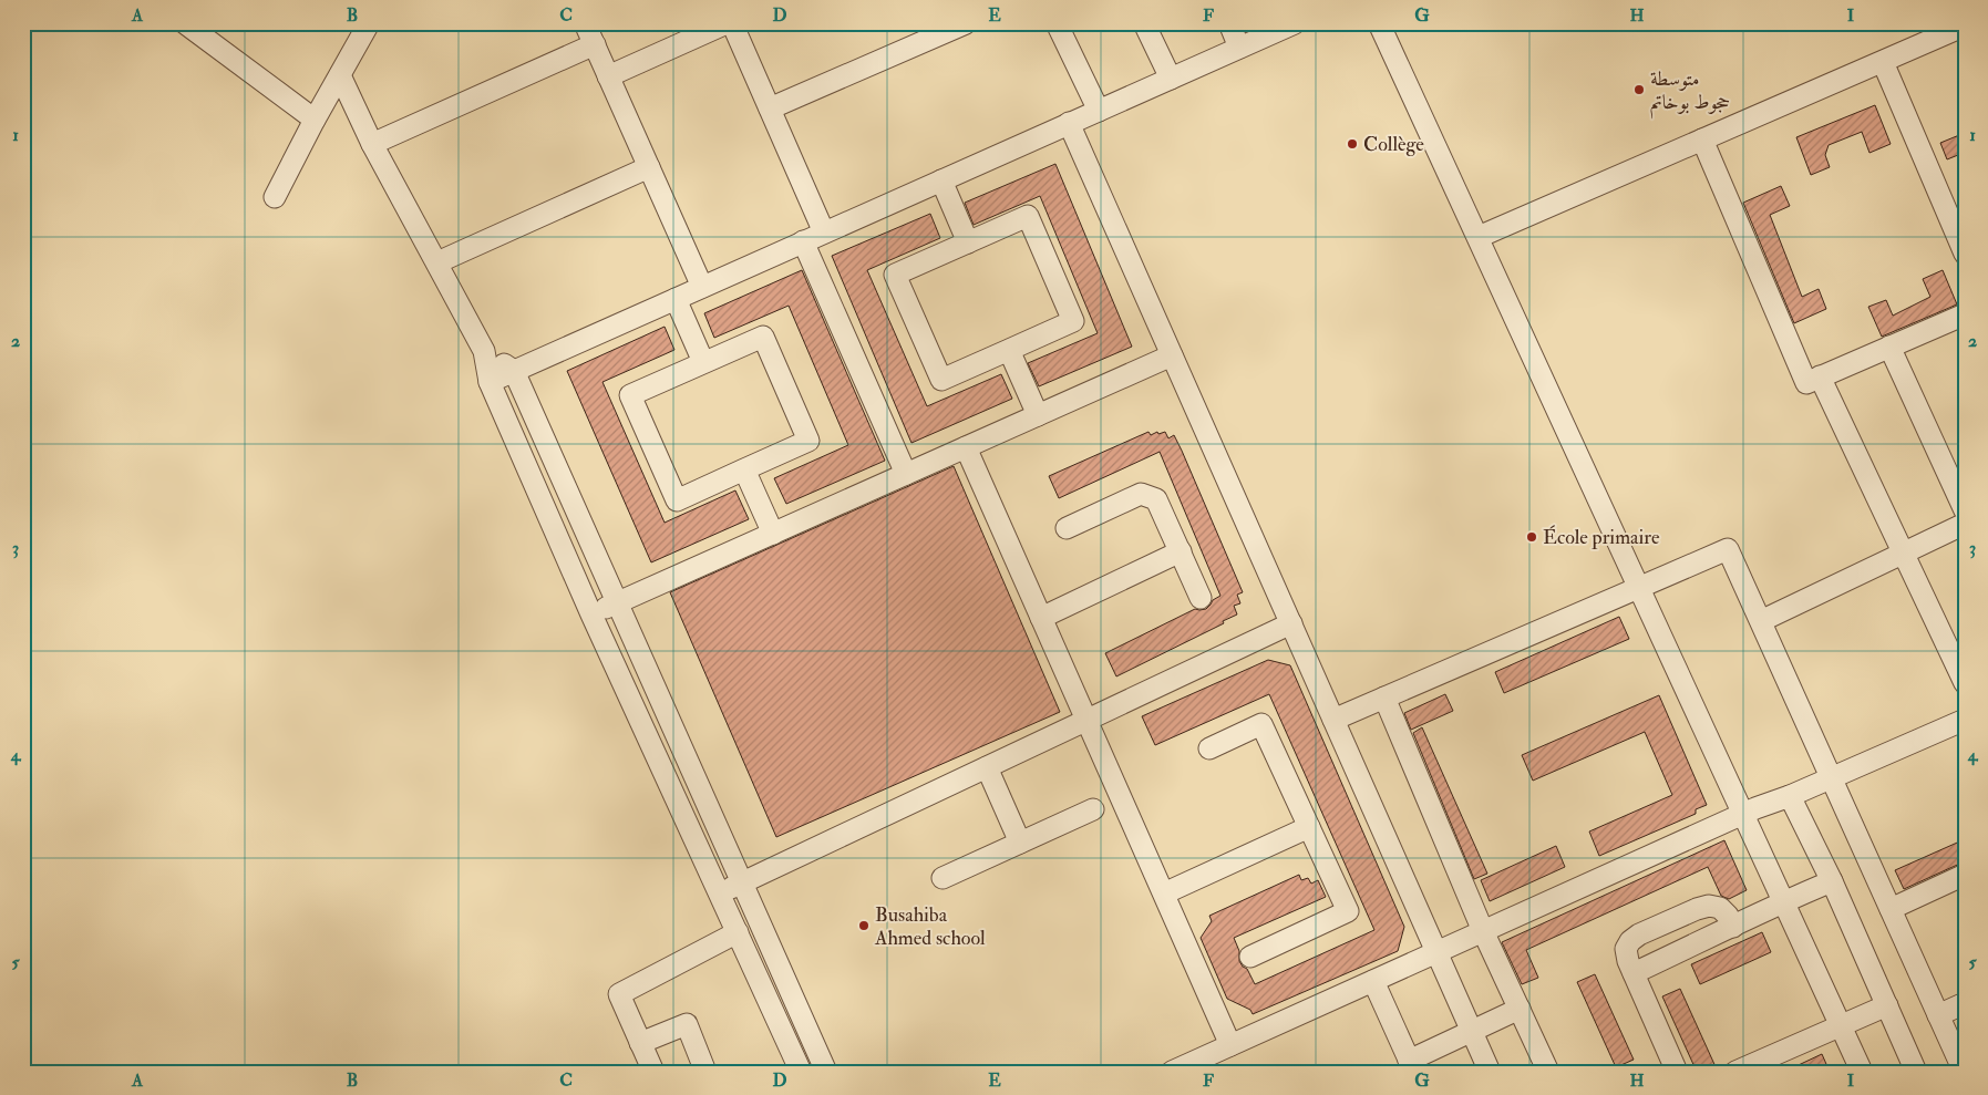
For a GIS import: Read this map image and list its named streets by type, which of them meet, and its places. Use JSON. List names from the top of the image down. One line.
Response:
{"places":["متوسطة حجوط بوخاتم","Collège","École primaire","Busahiba Ahmed school"],"grid":{"columns":["A","B","C","D","E","F","G","H","I"],"rows":["1","2","3","4","5"]}}
